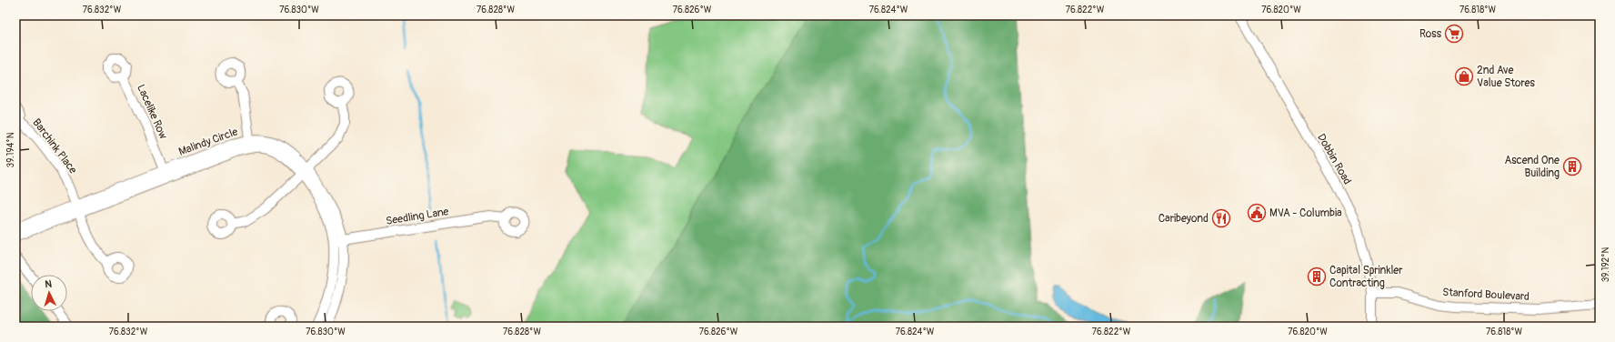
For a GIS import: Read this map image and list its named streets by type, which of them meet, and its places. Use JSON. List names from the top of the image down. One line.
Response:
{"streets":{"street":["Lacelike Row","Malindy Circle","Barchink Place","Dobbin Road","Seedling Lane","Stanford Boulevard"]},"crossings":[["Lacelike Row","Malindy Circle"],["Malindy Circle","Barchink Place"],["Malindy Circle","Seedling Lane"],["Dobbin Road","Stanford Boulevard"]],"places":{"supermarket":["Ross"],"shop":["2nd Ave Value Stores"],"building":["Ascend One Building","Capital Sprinkler Contracting"],"public building":["MVA - Columbia"],"restaurant":["Caribeyond"]},"north":"top","coordinates":["76.832°W","76.830°W","76.828°W","76.826°W","76.824°W","76.822°W","76.820°W","76.818°W","39.194°N","39.192°N"]}
